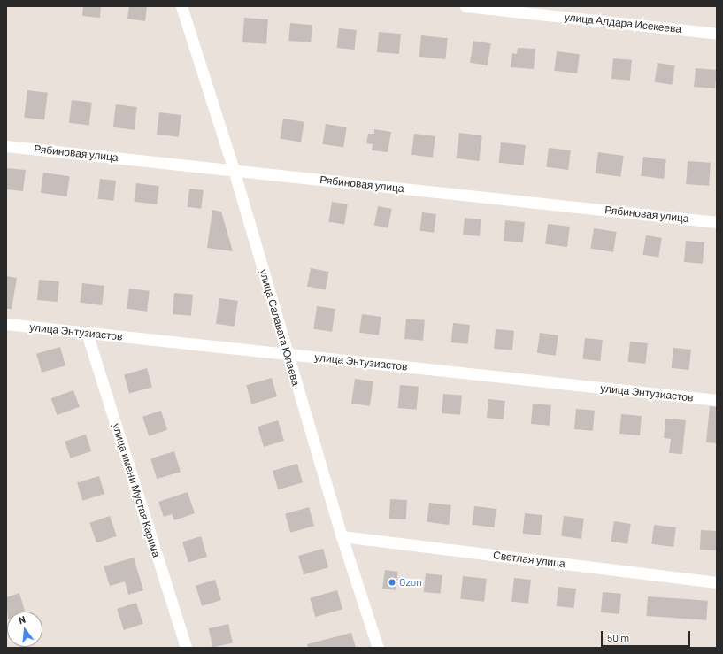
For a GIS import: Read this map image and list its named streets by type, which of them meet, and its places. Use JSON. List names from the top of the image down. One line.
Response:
{"streets":{"street":["улица Алдара Исекеева","Рябиновая улица","улица Салавата Юлаева","улица Энтузиастов","улица имени Мустая Карима","Светлая улица"]},"crossings":[["Рябиновая улица","улица Салавата Юлаева"],["улица Салавата Юлаева","улица Энтузиастов"],["улица Салавата Юлаева","Светлая улица"],["улица Энтузиастов","улица имени Мустая Карима"]],"places":["Ozon"],"scale_bar":"50 m","north":"top"}
